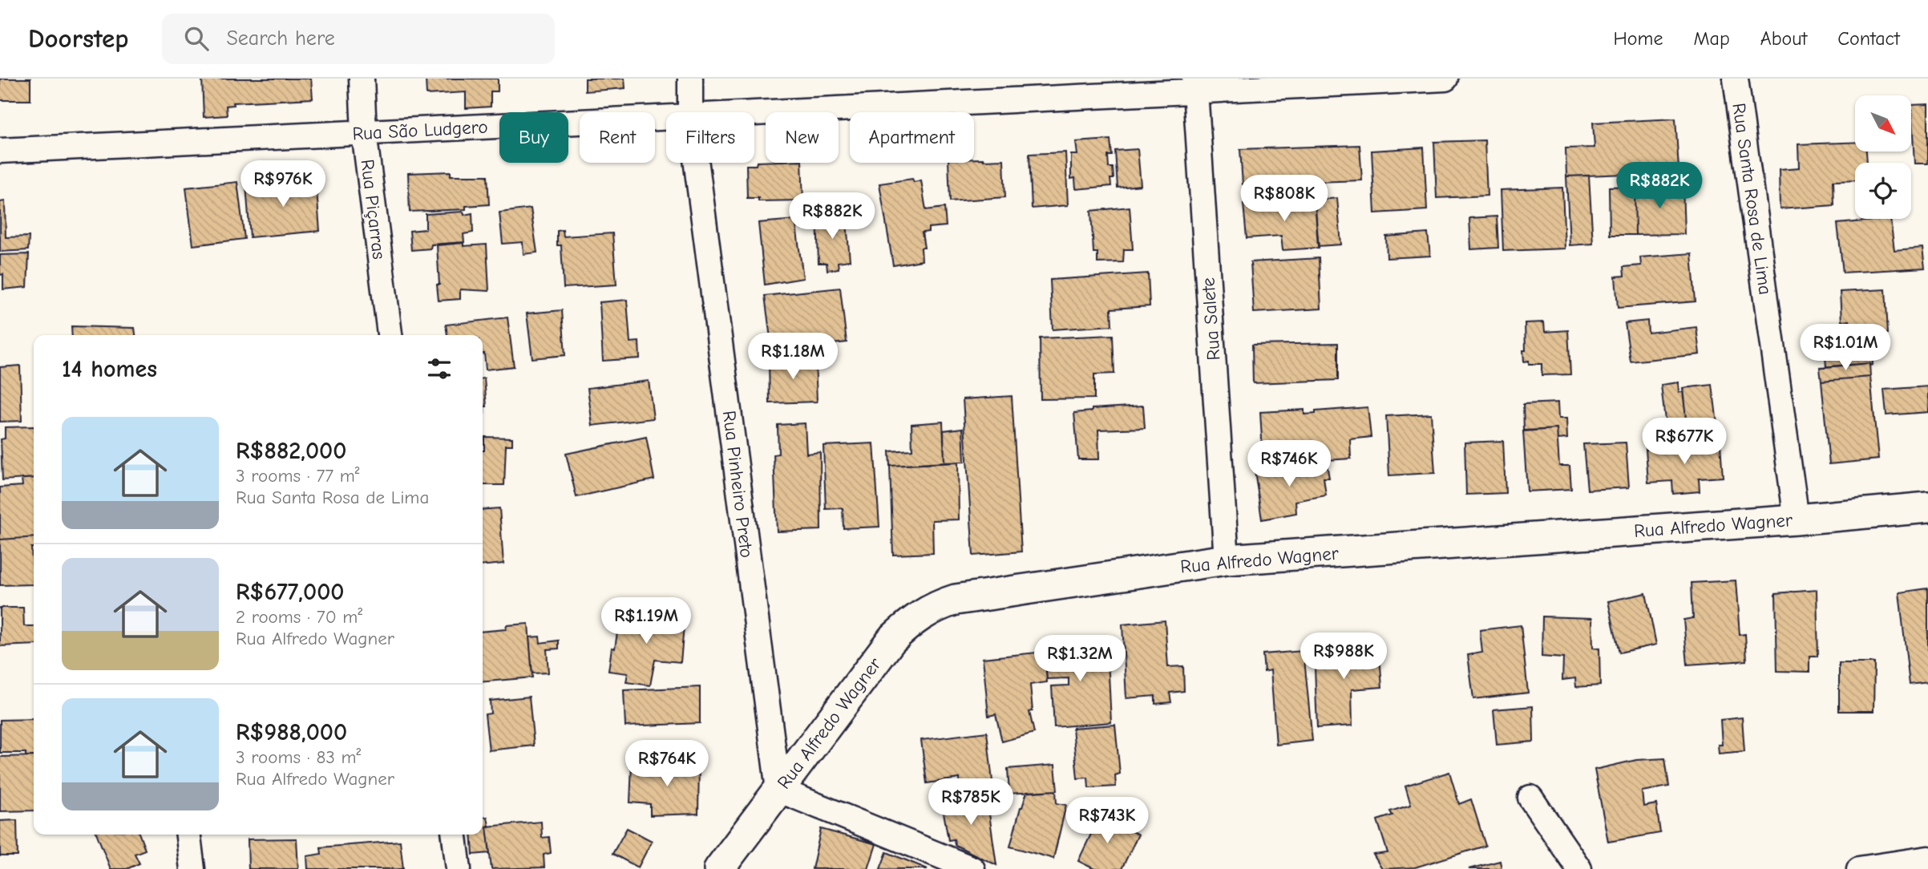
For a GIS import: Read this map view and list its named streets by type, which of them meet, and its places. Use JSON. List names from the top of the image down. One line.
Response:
{"streets":{"street":["Rua São Ludgero","Rua Santa Rosa de Lima","Rua Piçarras","Rua Salete","Rua Pinheiro Preto","Rua Alfredo Wagner"]},"crossings":[["Rua São Ludgero","Rua Piçarras"],["Rua São Ludgero","Rua Salete"],["Rua Santa Rosa de Lima","Rua Alfredo Wagner"],["Rua Salete","Rua Alfredo Wagner"],["Rua Pinheiro Preto","Rua Alfredo Wagner"]],"north":"bottom right","page":{"header":"Doorstep","search":"Search here","nav":["Home","Map","About","Contact"],"chip":["Buy","Rent","Filters","New","Apartment"],"price":["R$976K","R$882K","R$808K","R$882K","R$1.01M","R$1.18M","R$677K","R$746K","R$1.19M","R$988K","R$1.32M","R$764K","R$785K","R$743K"],"heading":"14 homes","list":[{"name":"R$882,000","note":"3 rooms · 77 m² · Rua Santa Rosa de Lima"},{"name":"R$677,000","note":"2 rooms · 70 m² · Rua Alfredo Wagner"},{"name":"R$988,000","note":"3 rooms · 83 m² · Rua Alfredo Wagner"}]}}
